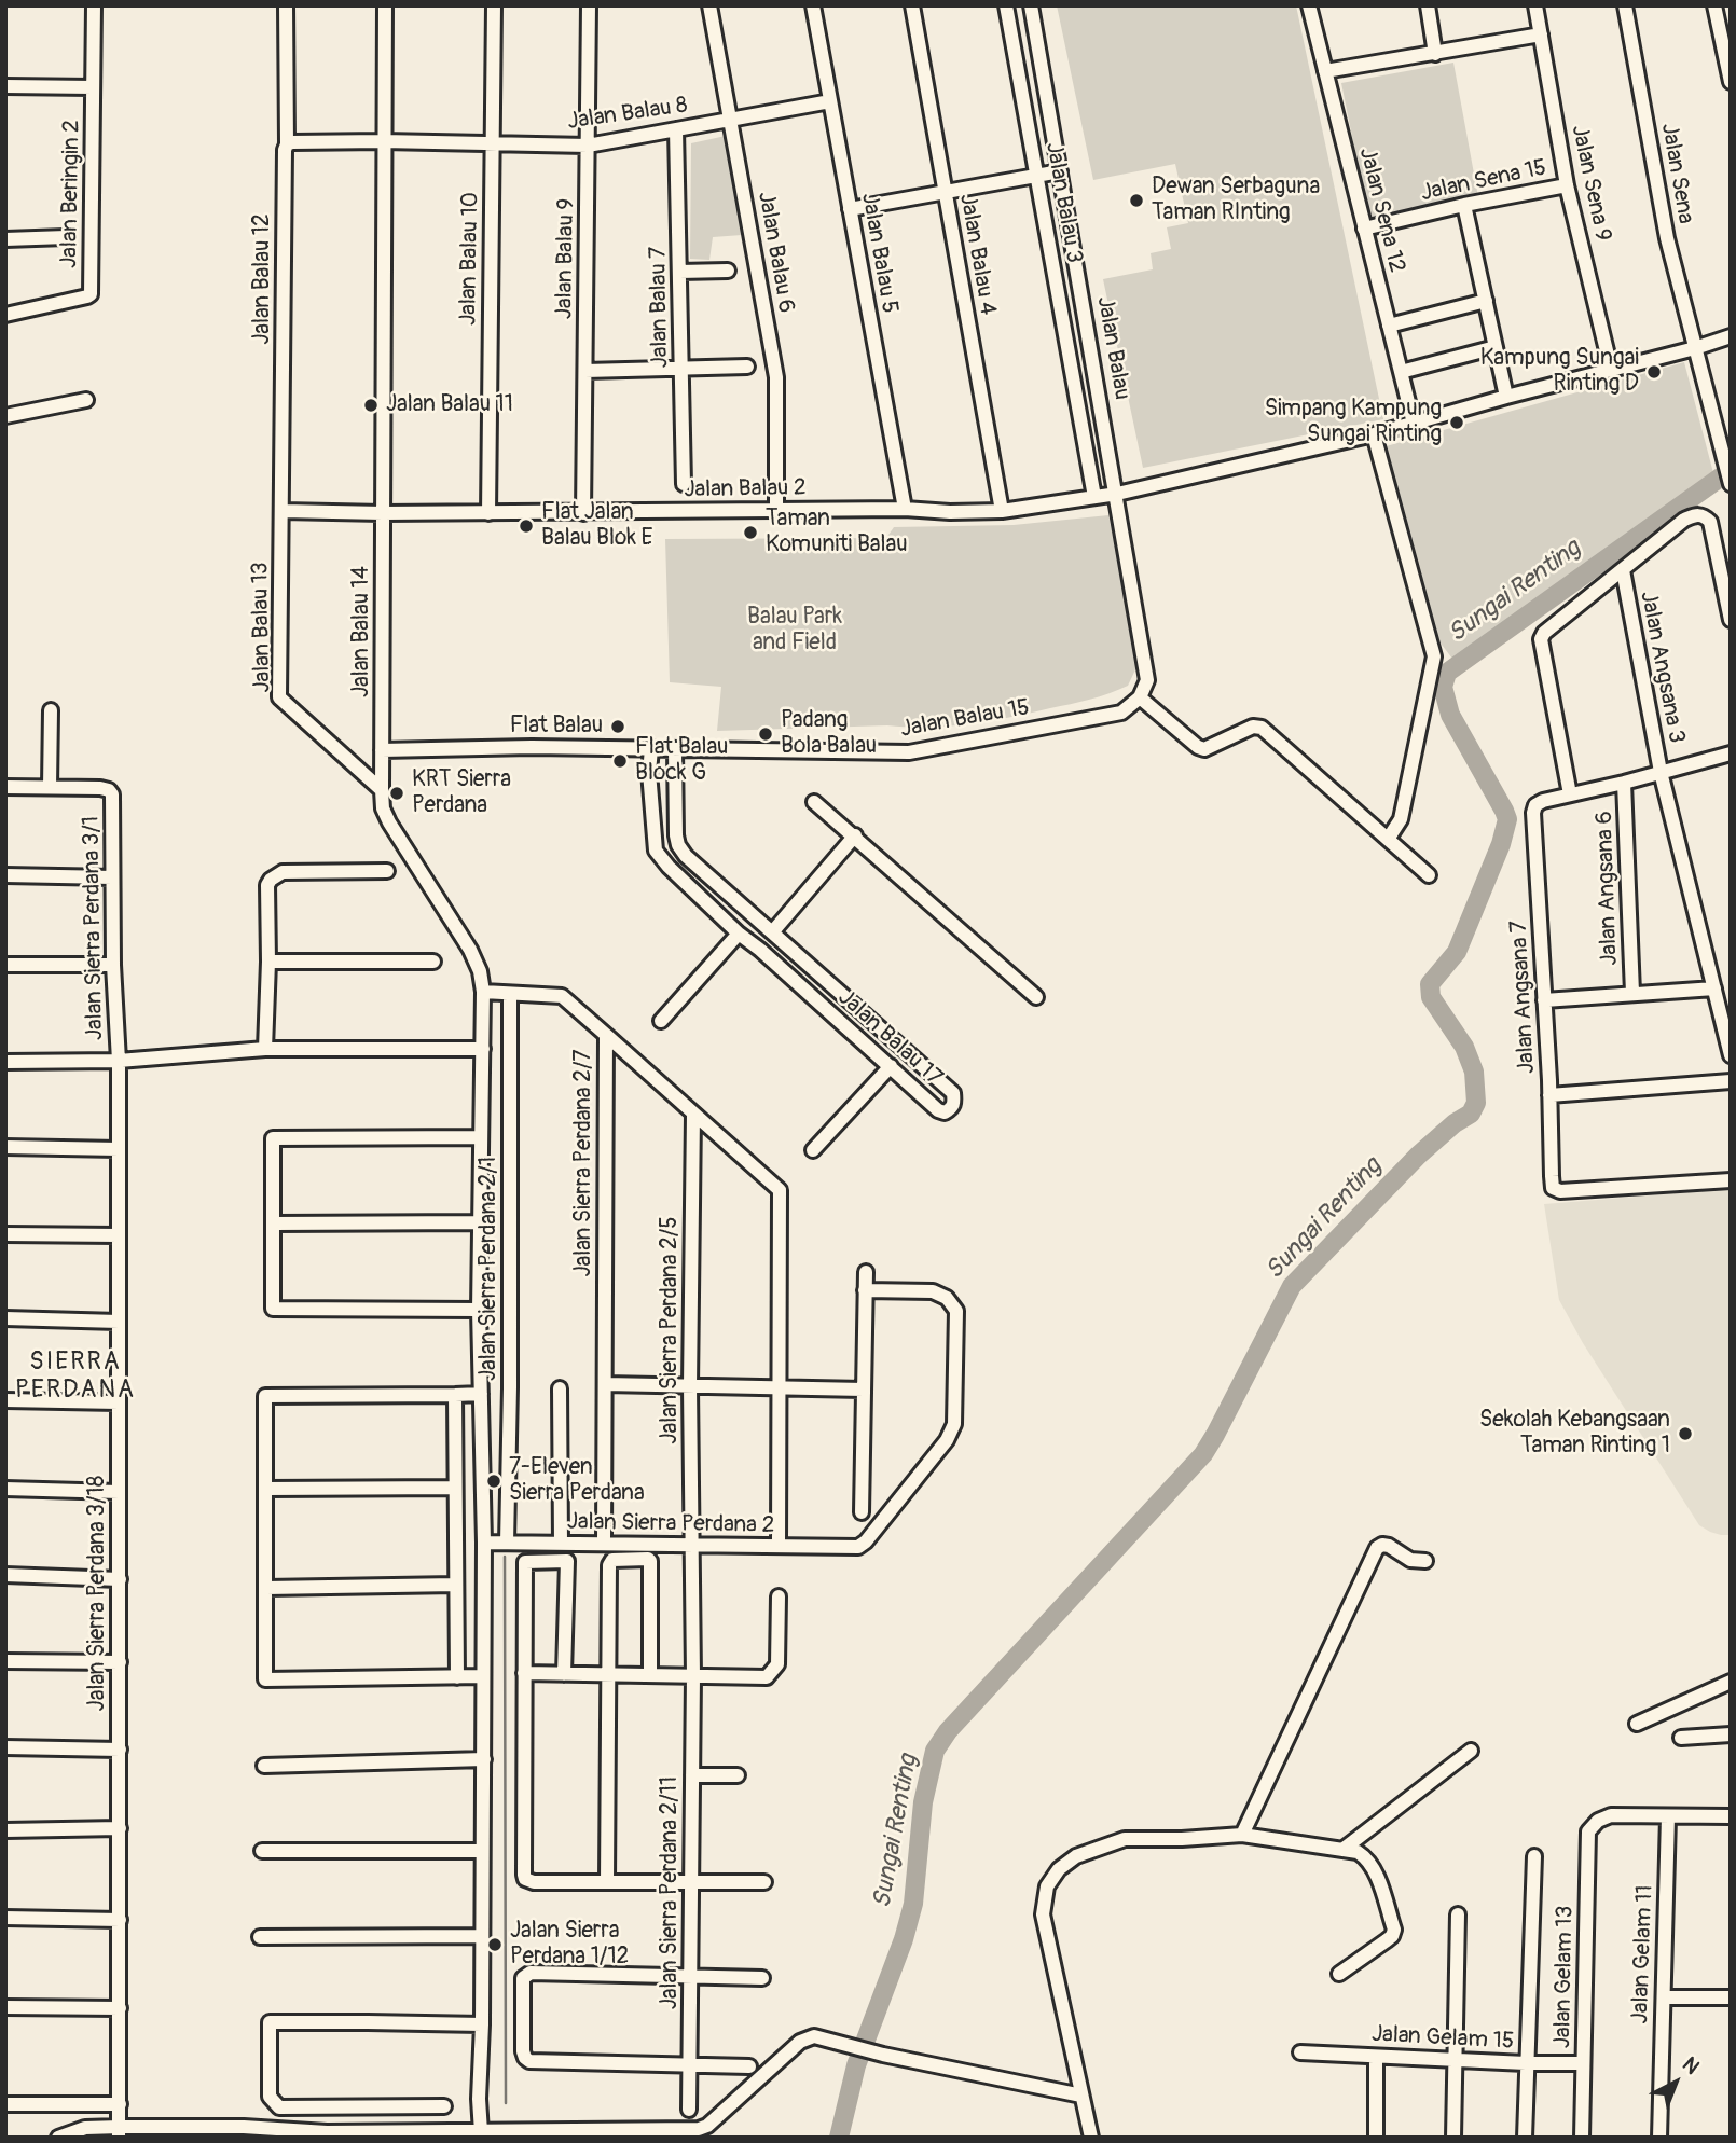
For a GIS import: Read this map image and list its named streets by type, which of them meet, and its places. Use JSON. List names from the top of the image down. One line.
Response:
{"streets":{"street":["Jalan Balau 8","Jalan Sena","Jalan Sena 15","Jalan Sena 9","Jalan Beringin 2","Jalan Balau 3","Jalan Sena 12","Jalan Balau 6","Jalan Balau 5","Jalan Balau 4","Jalan Balau 10","Jalan Balau 9","Jalan Balau 12","Jalan Balau 7","Jalan Balau","Jalan Balau 2","Jalan Balau 13","Jalan Balau 14","Jalan Angsana 3","Jalan Balau 15","Jalan Angsana 6","Jalan Sierra Perdana 3/1","Jalan Angsana 7","Jalan Balau 17","Jalan Sierra Perdana 2/7","Jalan Sierra Perdana 2/1","Jalan Sierra Perdana 2/5","Jalan Sierra Perdana 2","Jalan Sierra Perdana 3/18","Jalan Sierra Perdana 2/11","Jalan Gelam 11","Jalan Gelam 13","Jalan Gelam 15"]},"crossings":[["Jalan Balau 8","Jalan Balau 6"],["Jalan Balau 8","Jalan Balau 5"],["Jalan Balau 8","Jalan Balau 10"],["Jalan Balau 8","Jalan Balau 9"],["Jalan Balau 8","Jalan Balau 7"],["Jalan Sena","Jalan Balau 2"],["Jalan Sena 15","Jalan Sena 9"],["Jalan Sena 15","Jalan Sena 12"],["Jalan Sena 9","Jalan Balau 2"],["Jalan Balau 3","Jalan Balau 2"],["Jalan Sena 12","Jalan Balau 2"],["Jalan Balau 6","Jalan Balau 2"],["Jalan Balau 5","Jalan Balau 2"],["Jalan Balau 4","Jalan Balau 2"],["Jalan Balau 10","Jalan Balau 2"],["Jalan Balau 9","Jalan Balau 2"],["Jalan Balau 12","Jalan Balau 2"],["Jalan Balau 12","Jalan Balau 13"],["Jalan Balau","Jalan Balau 2"],["Jalan Balau","Jalan Balau 15"],["Jalan Balau 2","Jalan Balau 13"],["Jalan Balau 2","Jalan Balau 14"],["Jalan Balau 13","Jalan Balau 14"],["Jalan Balau 14","Jalan Balau 15"],["Jalan Balau 14","Jalan Sierra Perdana 2/7"],["Jalan Balau 14","Jalan Sierra Perdana 2"],["Jalan Balau 15","Jalan Balau 17"],["Jalan Sierra Perdana 3/1","Jalan Sierra Perdana 3/18"],["Jalan Sierra Perdana 2/7","Jalan Sierra Perdana 2/1"],["Jalan Sierra Perdana 2/7","Jalan Sierra Perdana 2"],["Jalan Sierra Perdana 2/1","Jalan Sierra Perdana 2"],["Jalan Sierra Perdana 2/5","Jalan Sierra Perdana 2"],["Jalan Sierra Perdana 2/5","Jalan Sierra Perdana 2/11"],["Jalan Gelam 11","Jalan Gelam 13"],["Jalan Gelam 13","Jalan Gelam 15"]],"districts":["SIERRA PERDANA"],"water":["Sungai Renting"],"parks":["Balau Park and Field"],"places":["Dewan Serbaguna Taman RInting","Kampung Sungai Rinting D","Jalan Balau 11","Simpang Kampung Sungai Rinting","Flat Jalan Balau Blok E","Taman Komuniti Balau","Flat Balau","Padang Bola Balau","Flat Balau Block G","KRT Sierra Perdana","Sekolah Kebangsaan Taman Rinting 1","7-Eleven Sierra Perdana","Jalan Sierra Perdana 1/12"],"north":"top right"}
